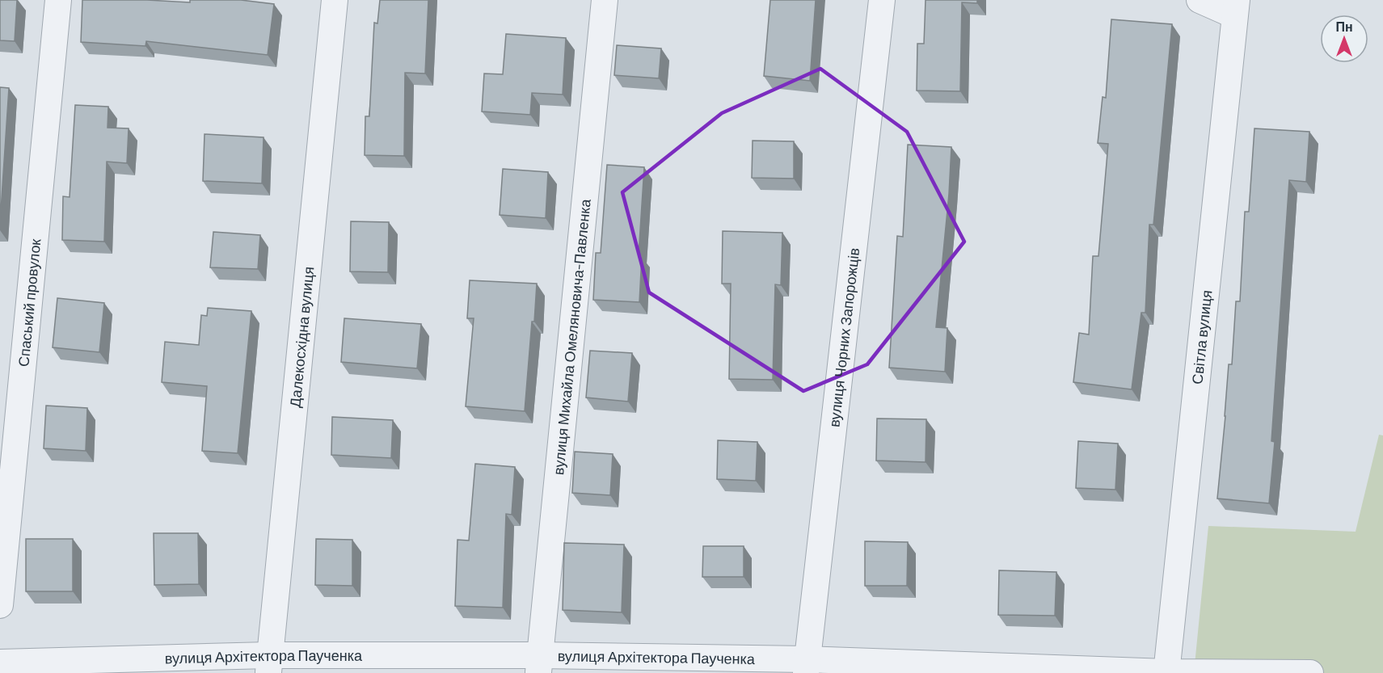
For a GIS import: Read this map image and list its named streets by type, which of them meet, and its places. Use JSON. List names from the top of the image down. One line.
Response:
{"streets":{"street":["Спаський провулок","Далекосхідна вулиця","вулиця Михайла Омеляновича-Павленка","вулиця Чорних Запорожців","Світла вулиця","вулиця Архітектора Паученка"]},"crossings":[["Далекосхідна вулиця","вулиця Архітектора Паученка"],["вулиця Михайла Омеляновича-Павленка","вулиця Архітектора Паученка"],["вулиця Чорних Запорожців","вулиця Архітектора Паученка"],["Світла вулиця","вулиця Архітектора Паученка"]],"north":"top"}
